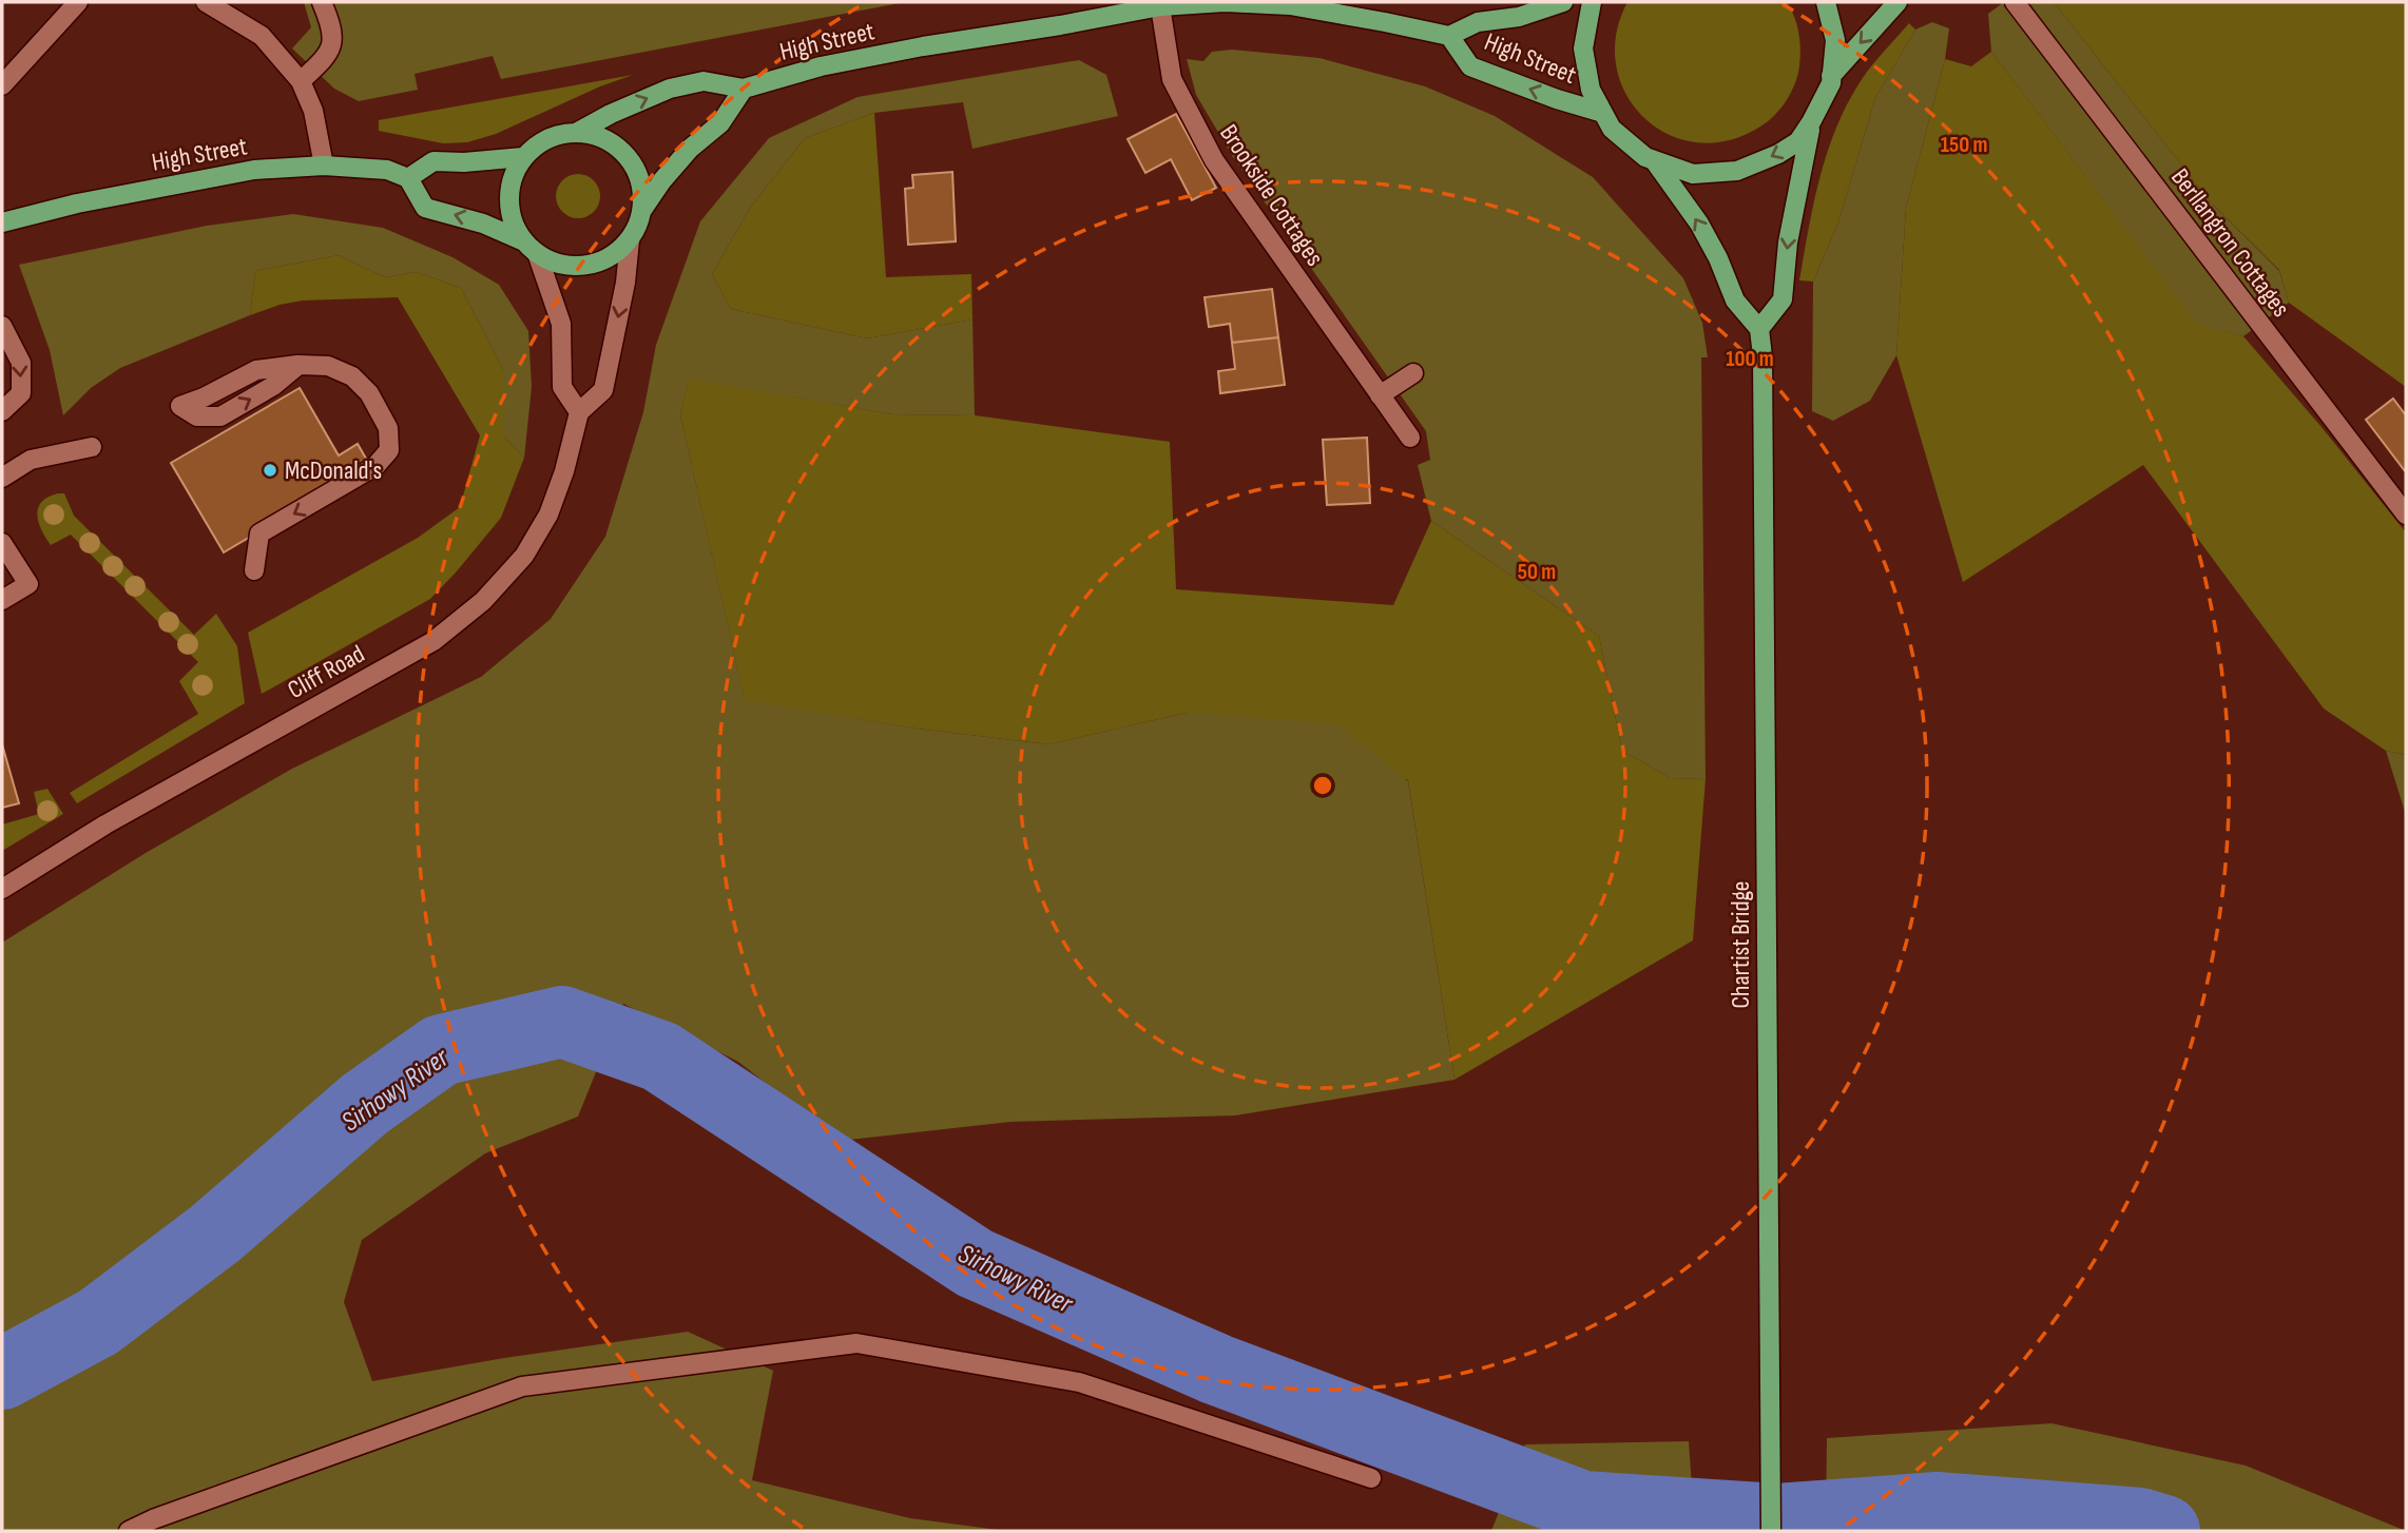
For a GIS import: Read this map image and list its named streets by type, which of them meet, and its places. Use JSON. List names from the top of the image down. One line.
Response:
{"streets":{"main road":["High Street","Chartist Bridge"],"street":["Brookside Cottages","Berllangron Cottages","Cliff Road"]},"crossings":[["High Street","Brookside Cottages"],["High Street","Cliff Road"]],"water":["Sirhowy River"],"places":["McDonald's"],"rings":["150 m","100 m","50 m"]}
